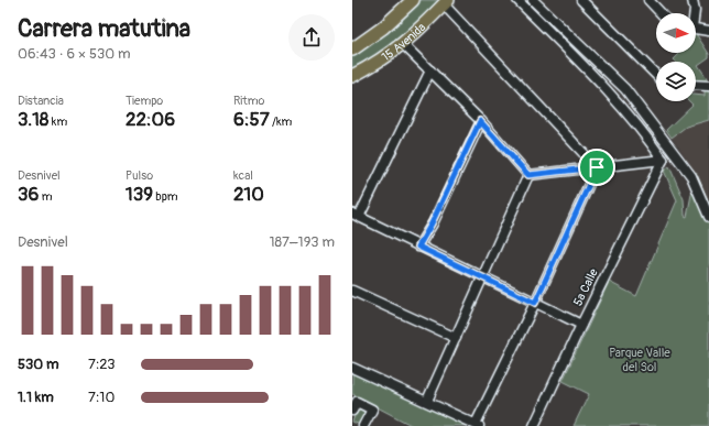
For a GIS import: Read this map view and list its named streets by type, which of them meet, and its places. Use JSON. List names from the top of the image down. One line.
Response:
{"streets":{"main road":["15 Avenida"],"street":["5a Calle"]},"parks":["Parque Valle del Sol"],"north":"right","page":{"heading":["Carrera matutina","06:43 · 6 × 530 m"],"stats":[["Distancia","3.18 km"],["Tiempo","22:06"],["Ritmo","6:57 /km"],["Desnivel","36 m"],["Pulso","139 bpm"],["kcal","210"]],"chart":["Desnivel","187–193 m"],"list":[{"name":"530 m","note":"7:23"},{"name":"1.1 km","note":"7:10"}]}}
